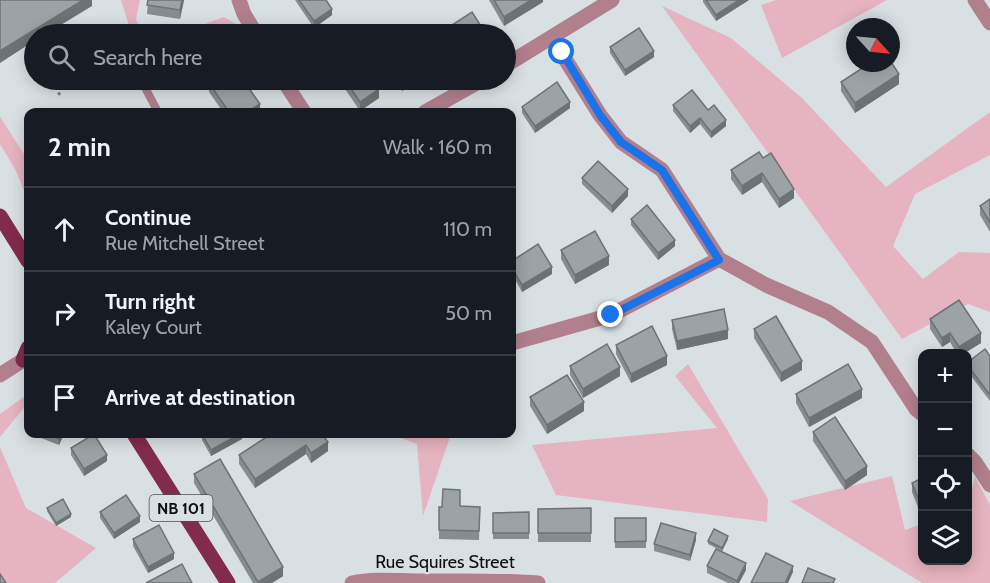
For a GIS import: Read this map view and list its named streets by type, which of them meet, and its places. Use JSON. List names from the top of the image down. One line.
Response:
{"streets":{"main road":["NB 101"],"street":["Rue Squires Street"]},"north":"bottom right","page":{"search":"Search here","heading":["2 min","Walk · 160 m"],"list":[["Continue","Rue Mitchell Street","110 m"],["Turn right","Kaley Court","50 m"],"Arrive at destination"],"map_buttons":["+","−"]}}
